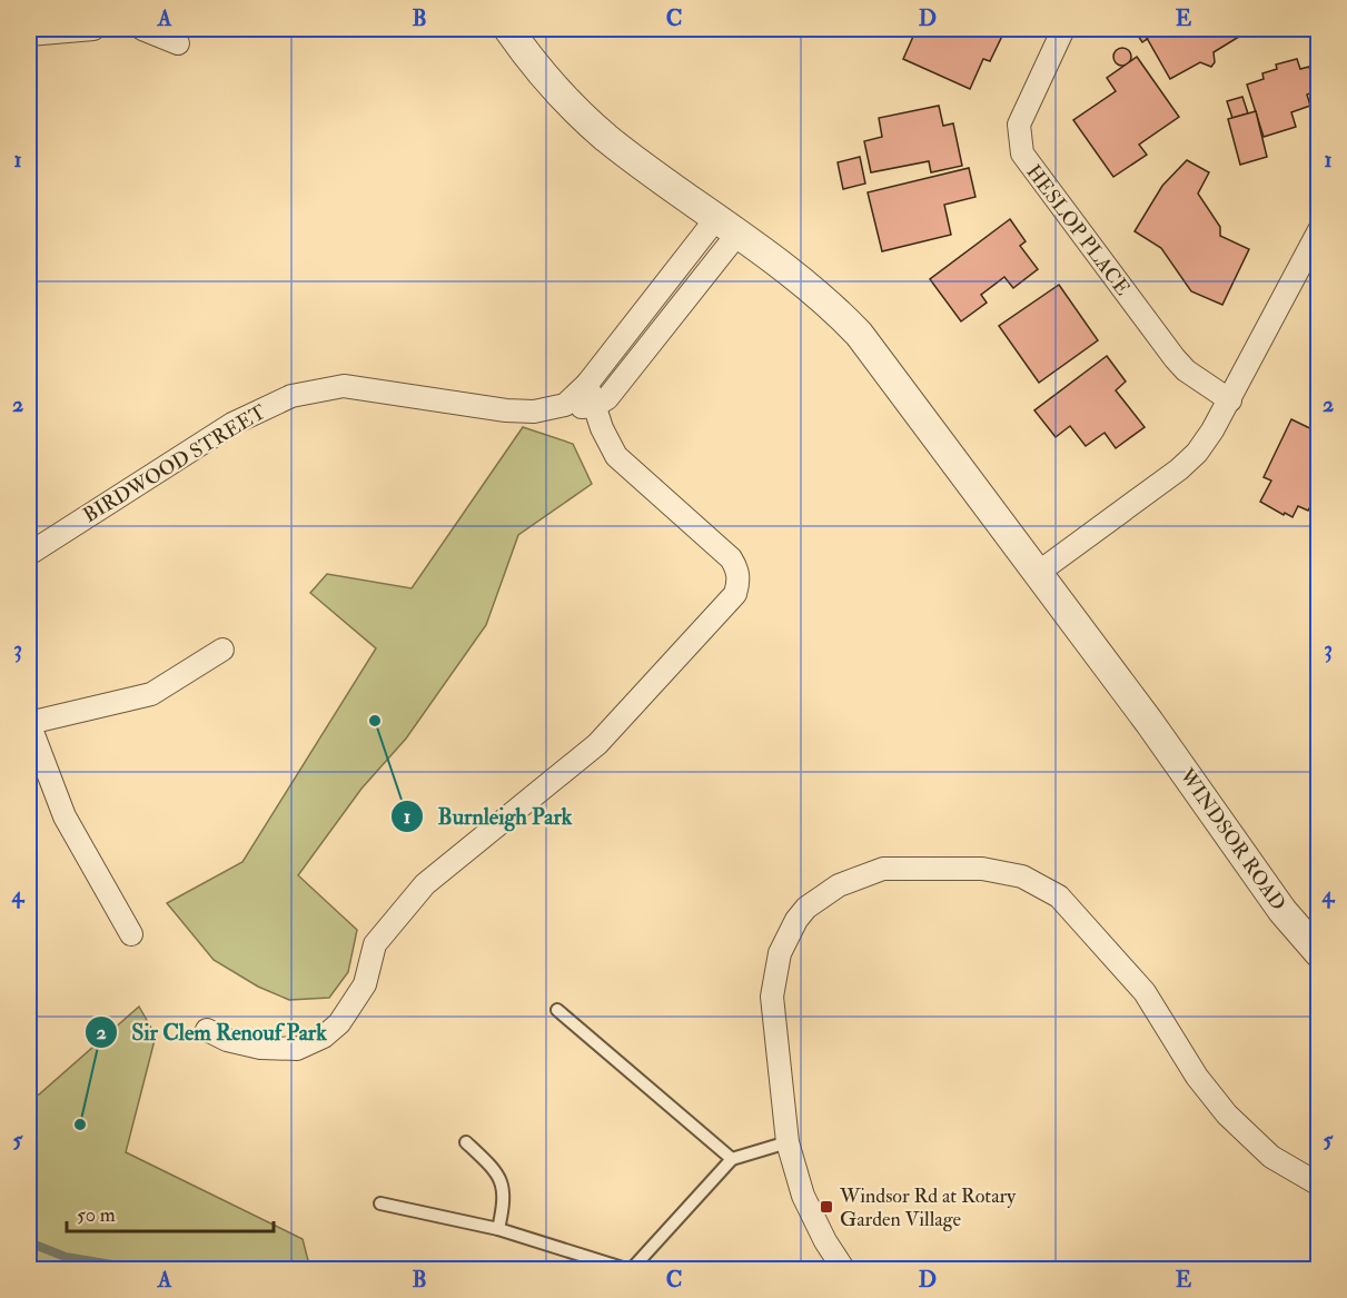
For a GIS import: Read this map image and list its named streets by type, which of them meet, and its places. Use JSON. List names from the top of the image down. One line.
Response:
{"streets":{"street":["HESLOP PLACE","BIRDWOOD STREET","WINDSOR ROAD"]},"places":{"other":["Burnleigh Park","Sir Clem Renouf Park"],"transit":["Windsor Rd at Rotary Garden Village"]},"scale_bar":"50 m","grid":{"columns":["A","B","C","D","E"],"rows":["1","2","3","4","5"]}}
